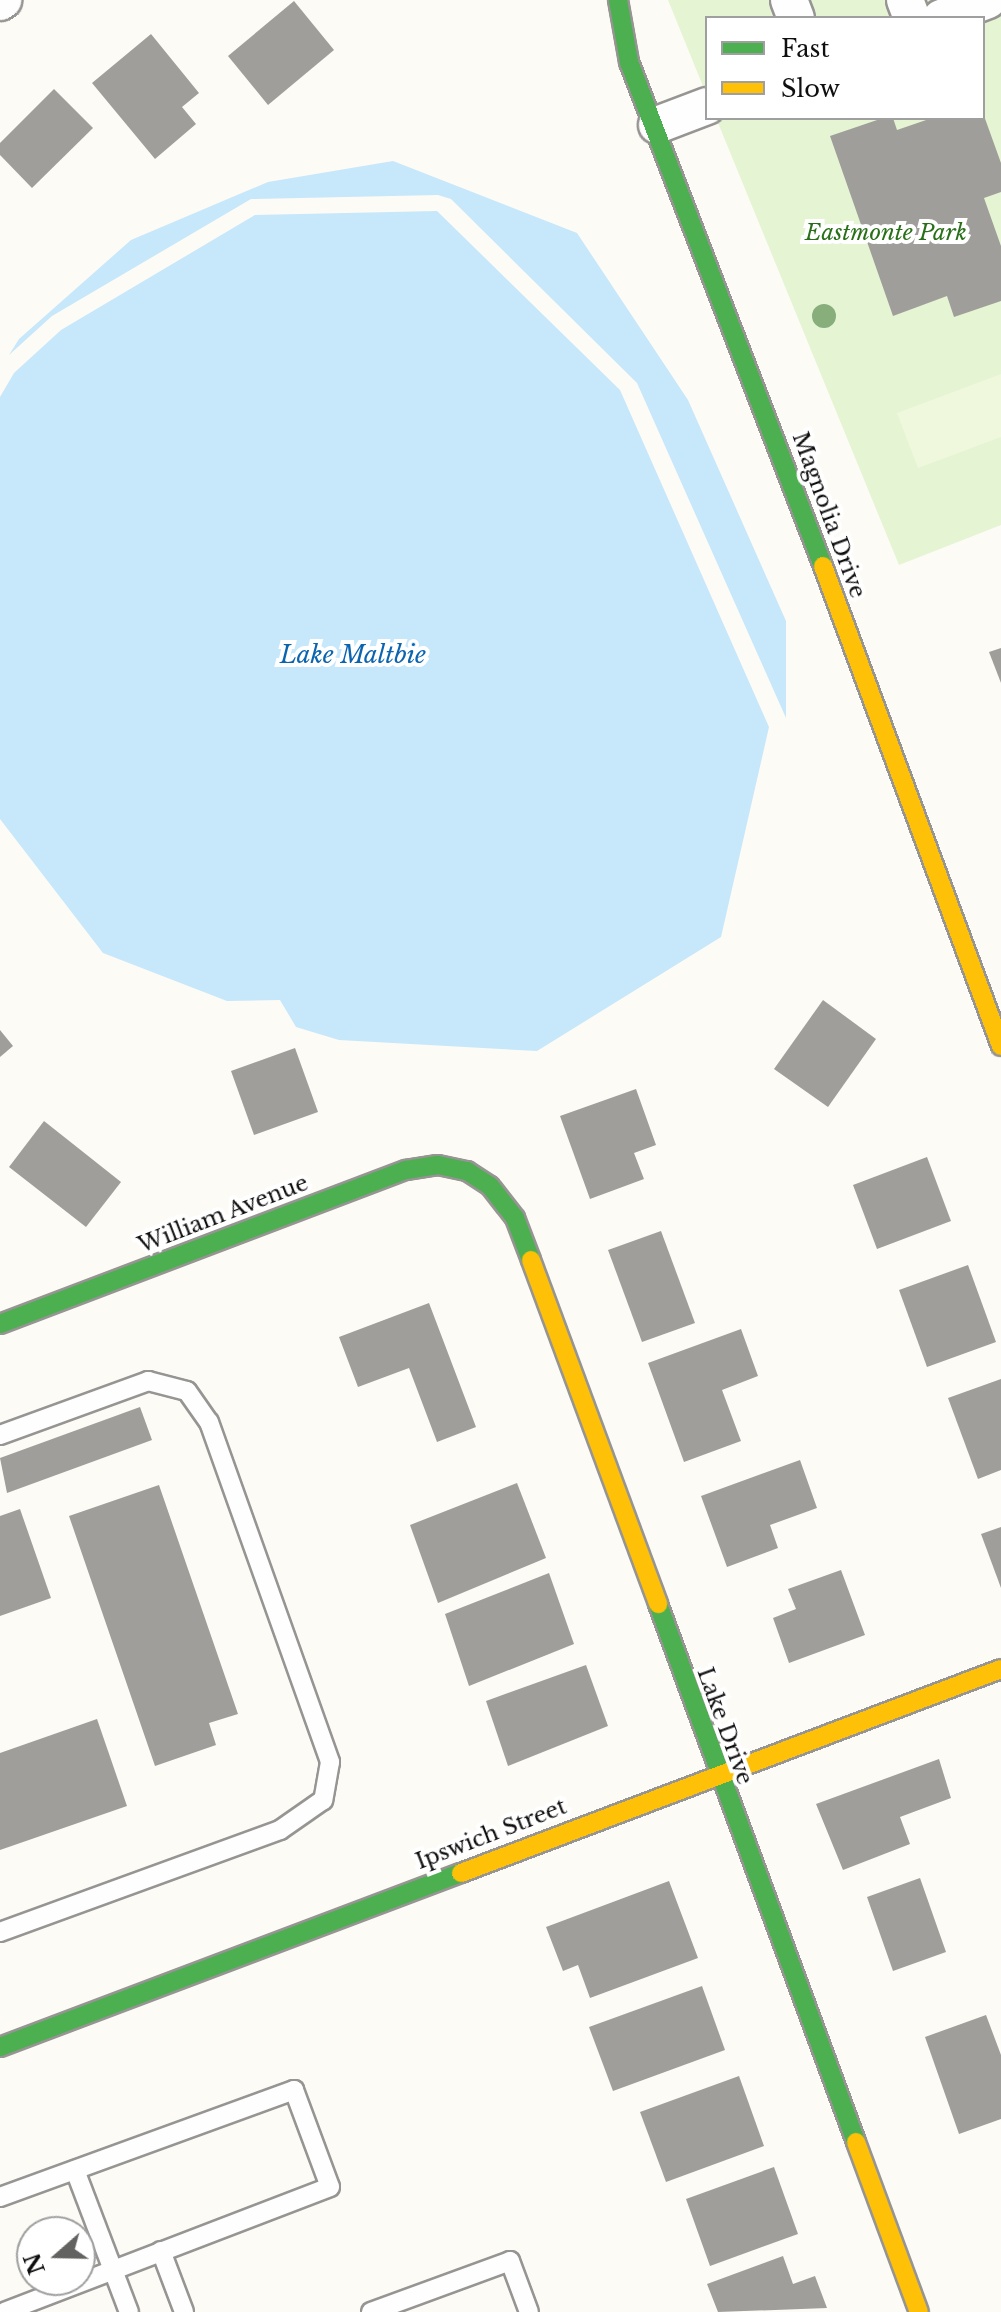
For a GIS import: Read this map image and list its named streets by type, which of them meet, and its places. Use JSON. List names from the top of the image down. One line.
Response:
{"streets":{"street":["Magnolia Drive","William Avenue","Lake Drive","Ipswich Street"]},"crossings":[["William Avenue","Lake Drive"],["Lake Drive","Ipswich Street"]],"water":["Lake Maltbie"],"parks":["Eastmonte Park"],"legend":["Fast","Slow"],"north":"left"}
